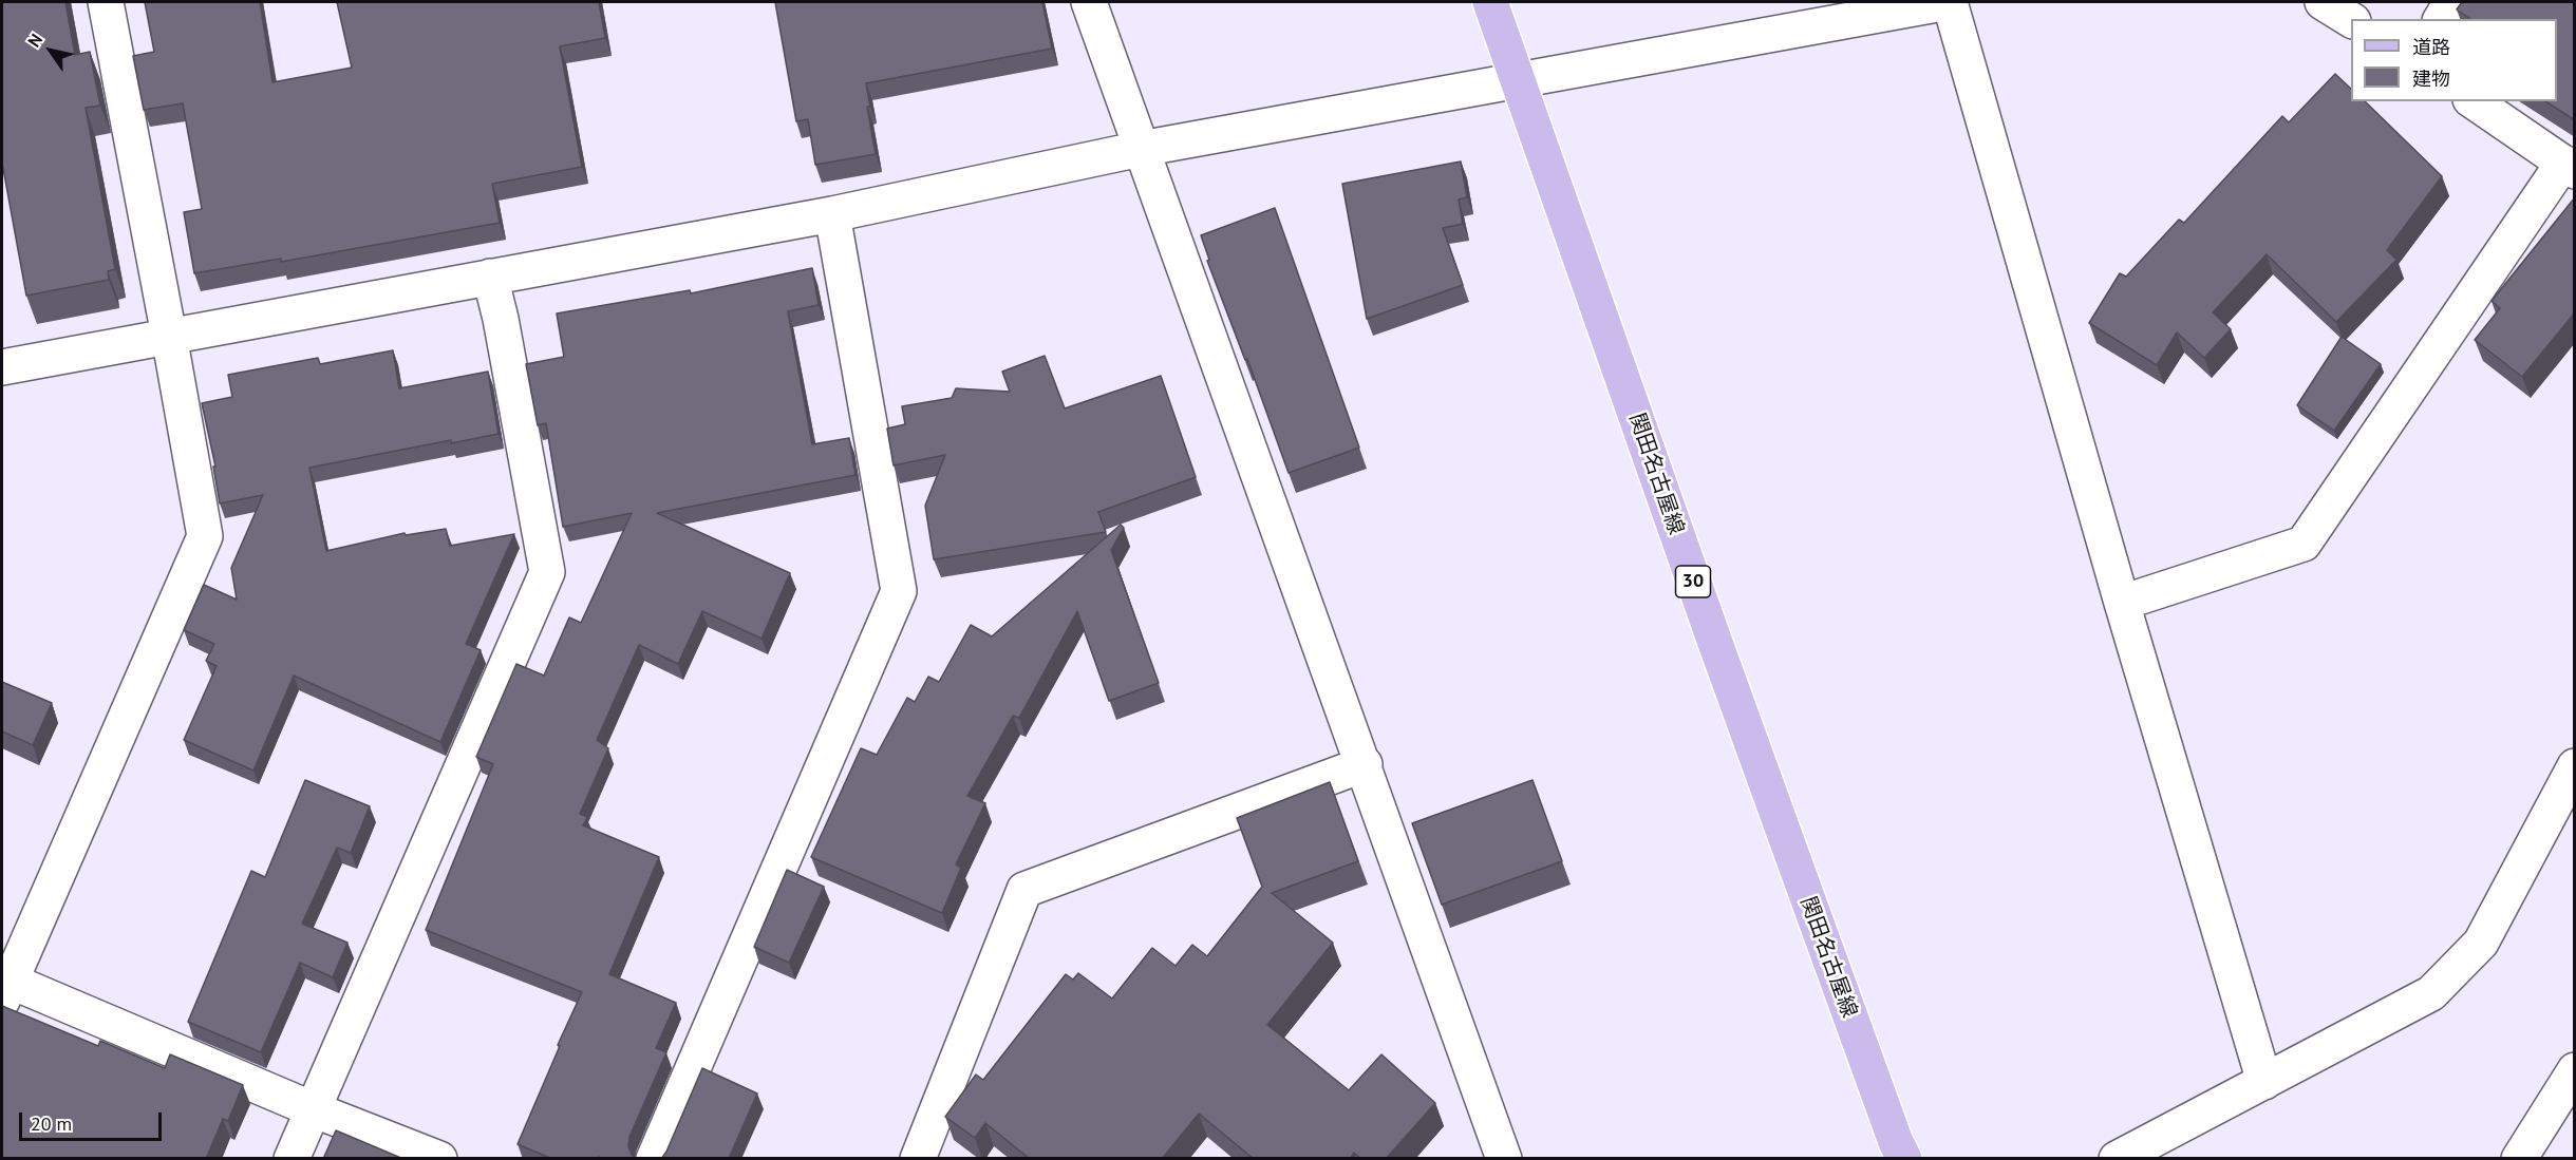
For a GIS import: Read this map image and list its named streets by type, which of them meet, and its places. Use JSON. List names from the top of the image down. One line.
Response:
{"streets":{"main road":["関田名古屋線","30"]},"legend":["道路","建物"],"scale_bar":"20 m","north":"top left"}
